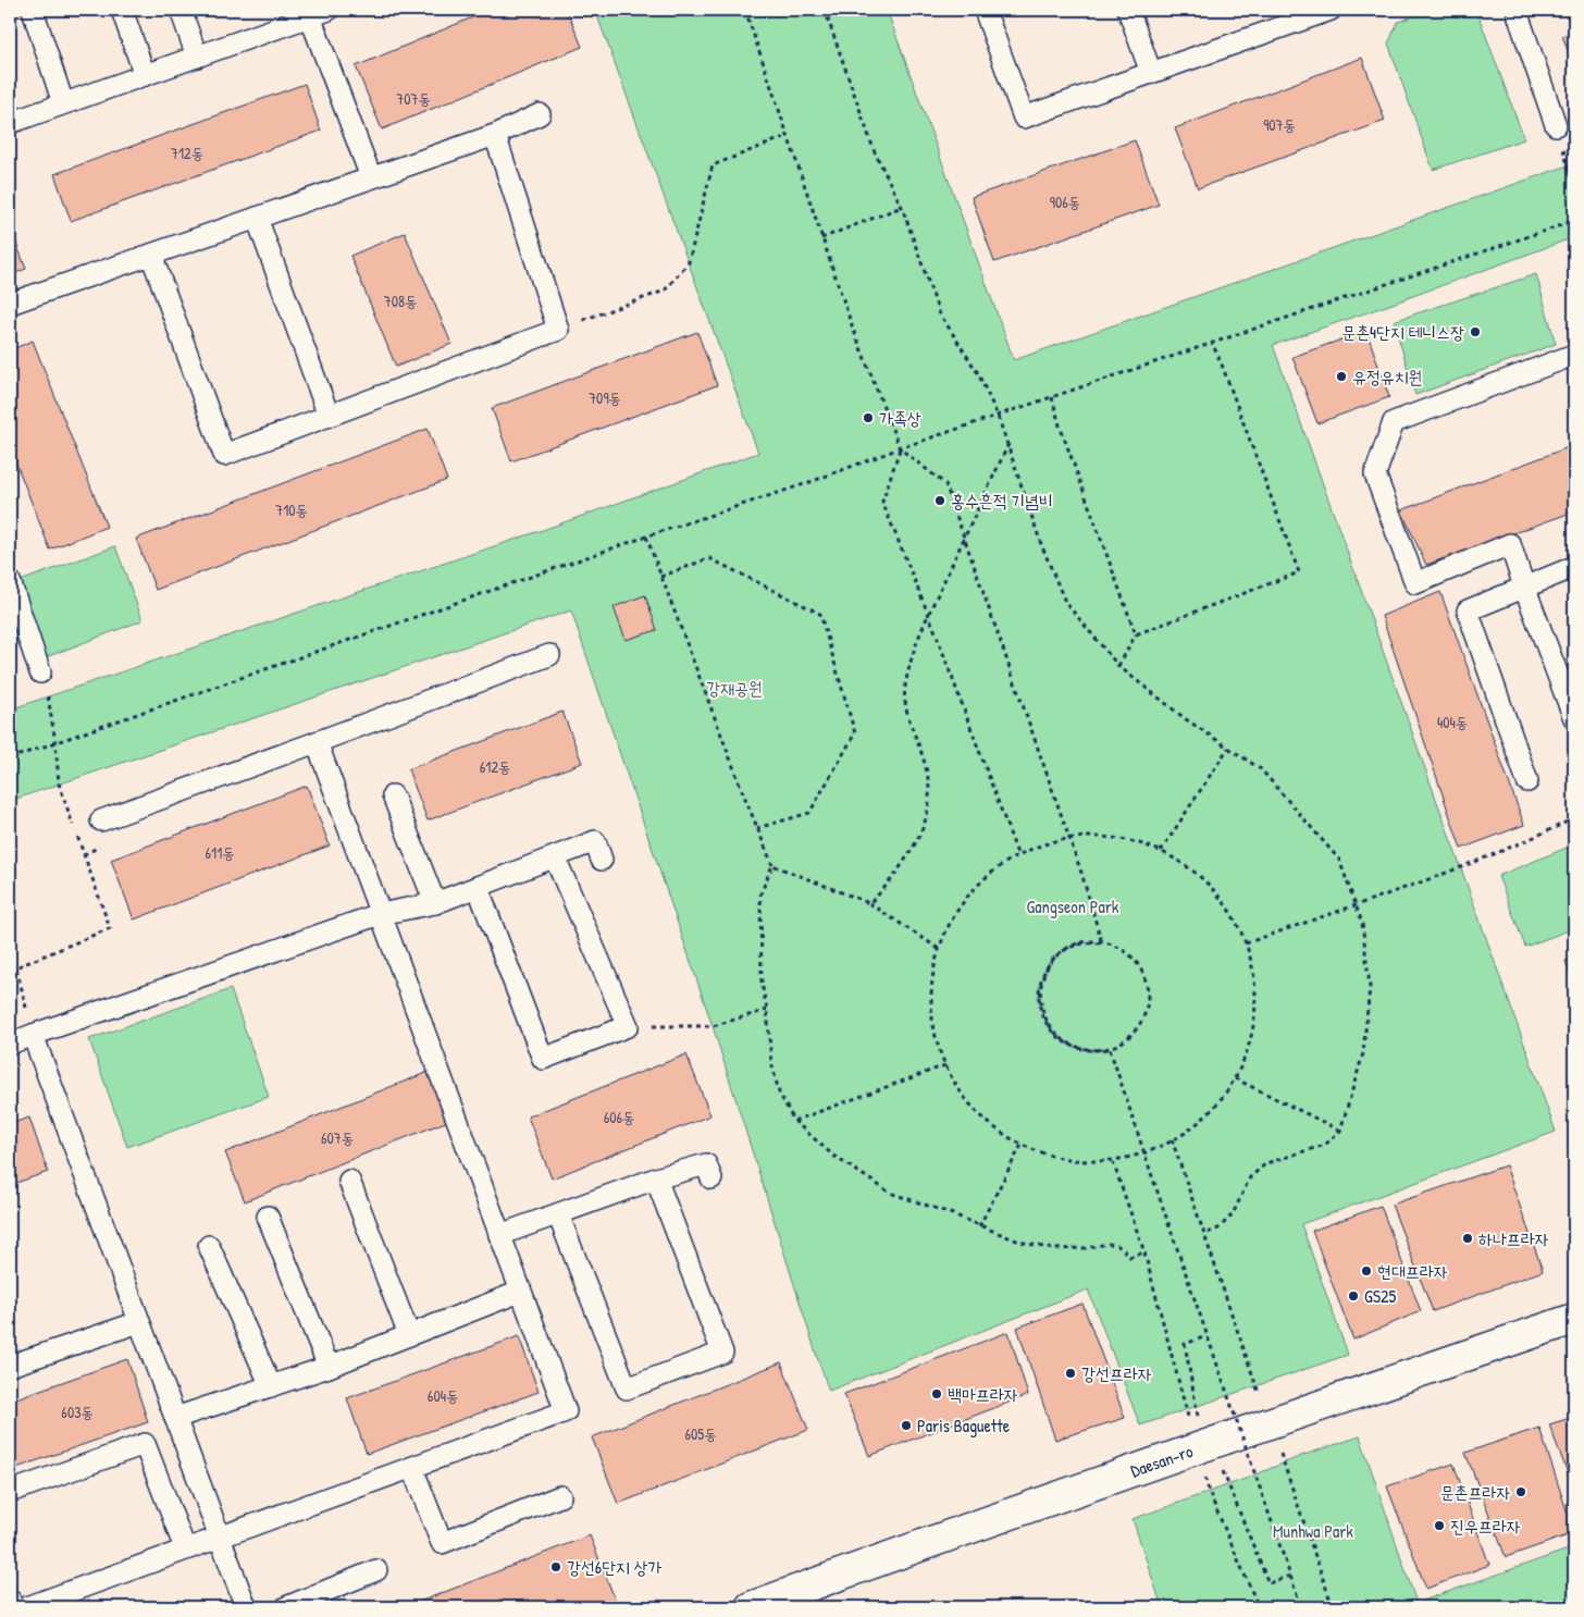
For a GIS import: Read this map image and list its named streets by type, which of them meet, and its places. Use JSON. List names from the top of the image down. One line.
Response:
{"streets":{"main road":["Daesan-ro"]},"parks":["강재공원","Gangseon Park","Munhwa Park"],"places":["문촌4단지 테니스장","유정유치원","가족상","홍수흔적 기념비","하나프라자","현대프라자","GS25","강선프라자","백마프라자","Paris Baguette","문촌프라자","진우프라자","강선6단지 상가"],"house_numbers":["707동","907동","712동","906동","708동","709동","710동","404동","612동","611동","606동","607동","604동","603동","605동"]}
